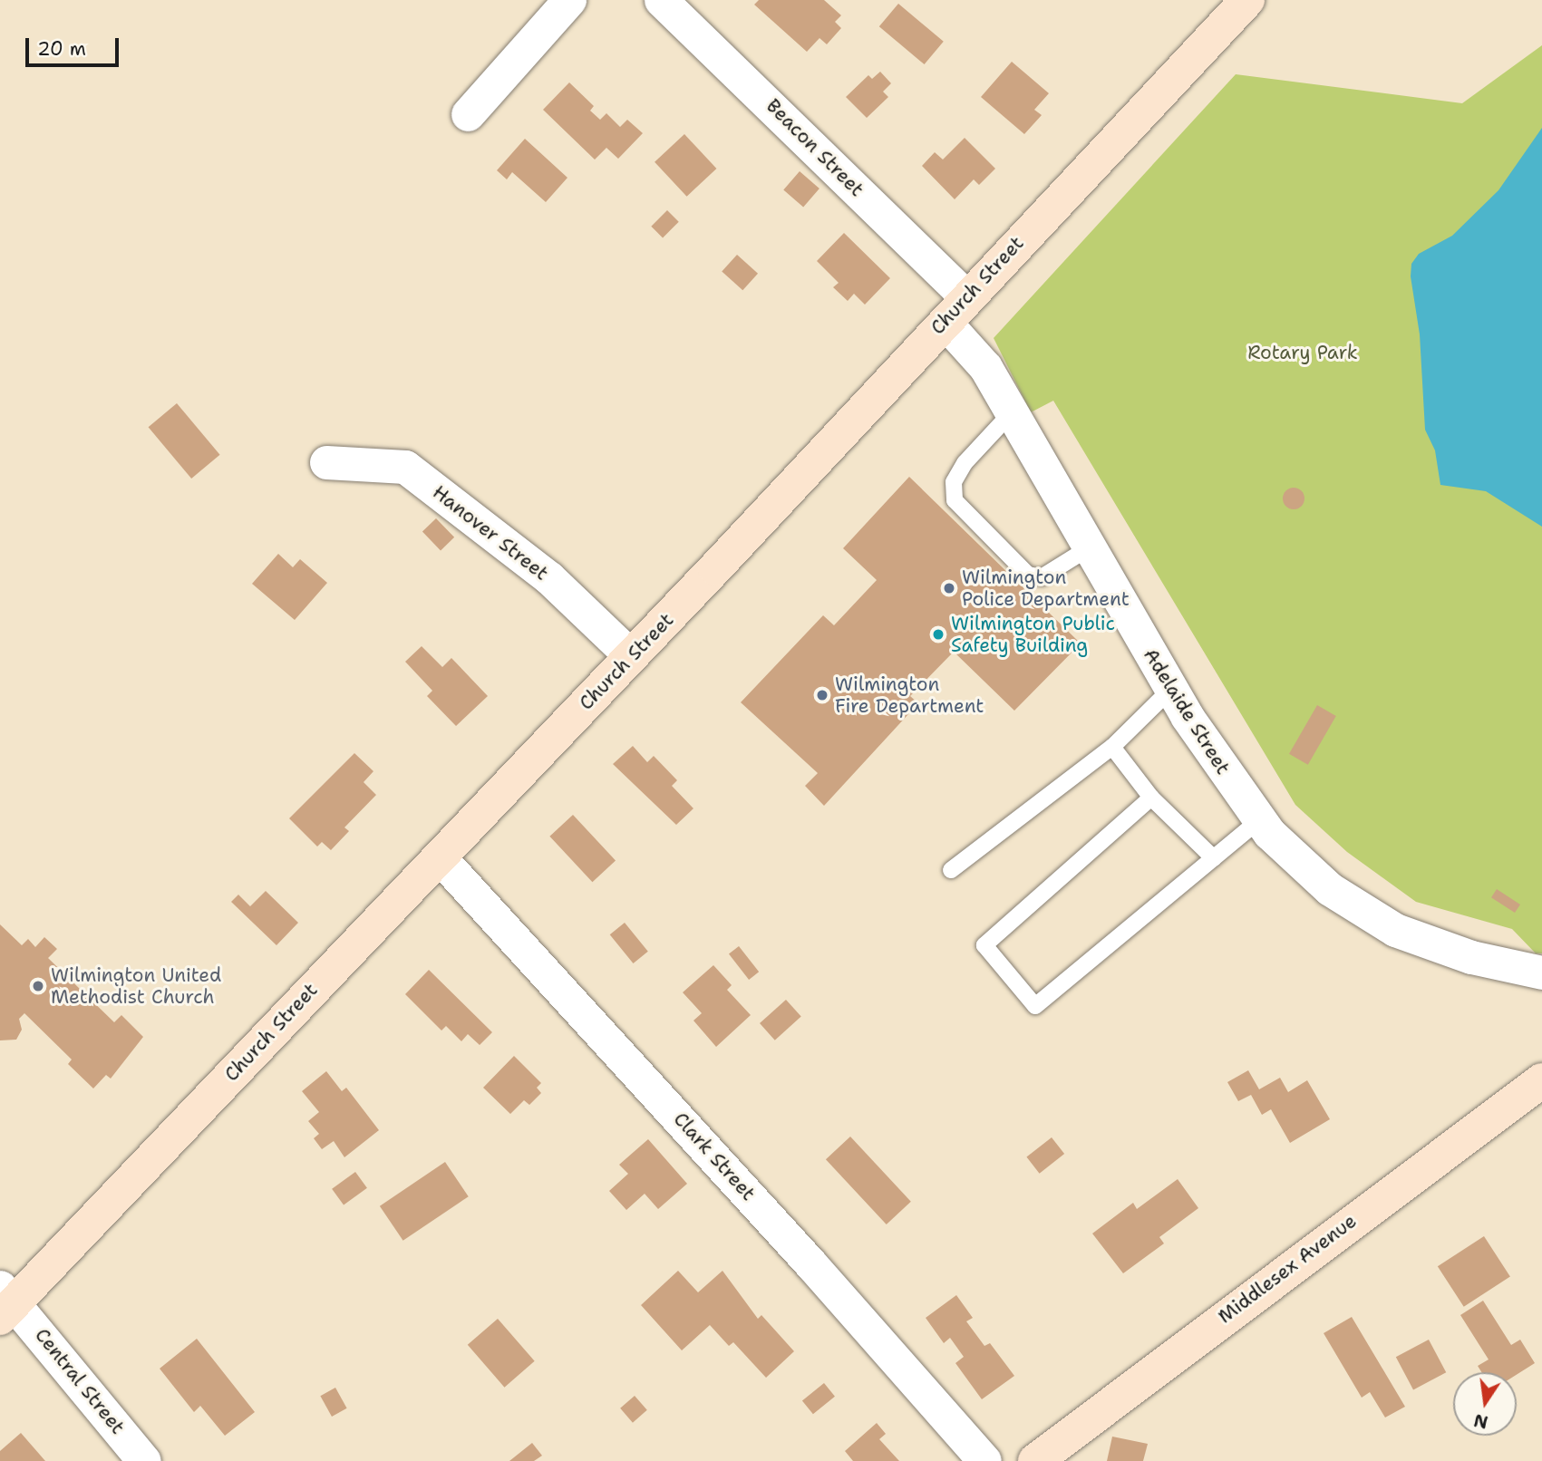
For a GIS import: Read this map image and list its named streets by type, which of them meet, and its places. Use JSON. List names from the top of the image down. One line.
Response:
{"streets":{"main road":["Church Street","Middlesex Avenue"],"street":["Beacon Street","Hanover Street","Adelaide Street","Clark Street","Central Street"]},"crossings":[["Beacon Street","Church Street"],["Beacon Street","Adelaide Street"],["Church Street","Hanover Street"],["Church Street","Adelaide Street"],["Church Street","Clark Street"],["Church Street","Central Street"]],"parks":["Rotary Park"],"places":["Wilmington Police Department","Wilmington Public Safety Building","Wilmington Fire Department","Wilmington United Methodist Church"],"scale_bar":"20 m","north":"bottom"}
